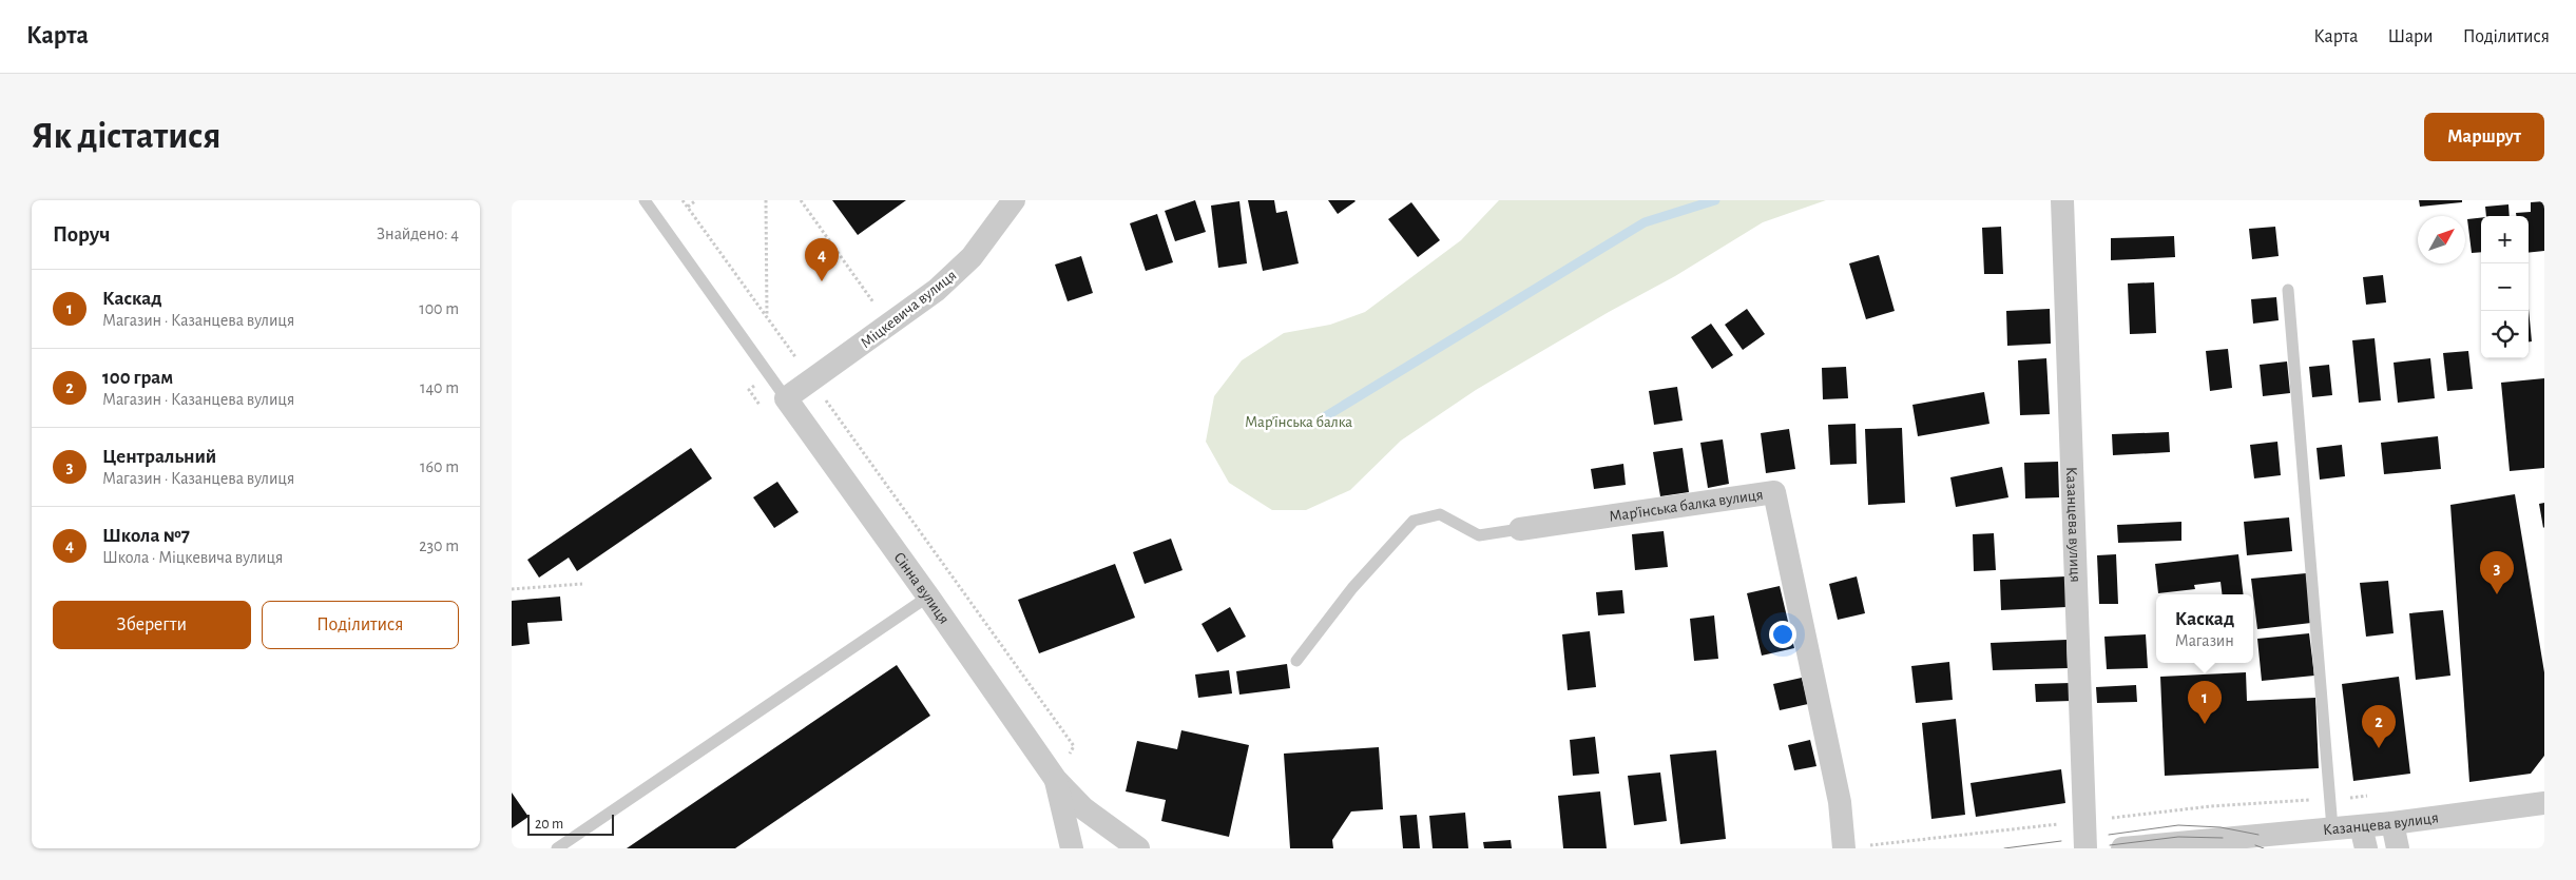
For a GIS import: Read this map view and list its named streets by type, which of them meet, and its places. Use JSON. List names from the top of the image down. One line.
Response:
{"streets":{"street":["Міцкевича вулиця","Мар’їнська балка вулиця","Казанцева вулиця","Сінна вулиця"]},"crossings":[["Міцкевича вулиця","Сінна вулиця"]],"parks":["Мар’їнська балка"],"scale_bar":"20 m","north":"top right","page":{"header":"Карта","nav":["Карта","Шари","Поділитися"],"buttons":["Маршрут",["Зберегти","Поділитися"]],"title":"Як дістатися","heading":["Поруч","Знайдено: 4"],"map_buttons":["+","−"],"pins":["4","3","1","2"],"list":[{"mark":"1","name":"Каскад","note":"Магазин · Казанцева вулиця","value":"100 m"},{"mark":"2","name":"100 грам","note":"Магазин · Казанцева вулиця","value":"140 m"},{"mark":"3","name":"Центральний","note":"Магазин · Казанцева вулиця","value":"160 m"},{"mark":"4","name":"Школа №7","note":"Школа · Міцкевича вулиця","value":"230 m"}],"popup":["Каскад","Магазин"],"scale":"20 m"}}
